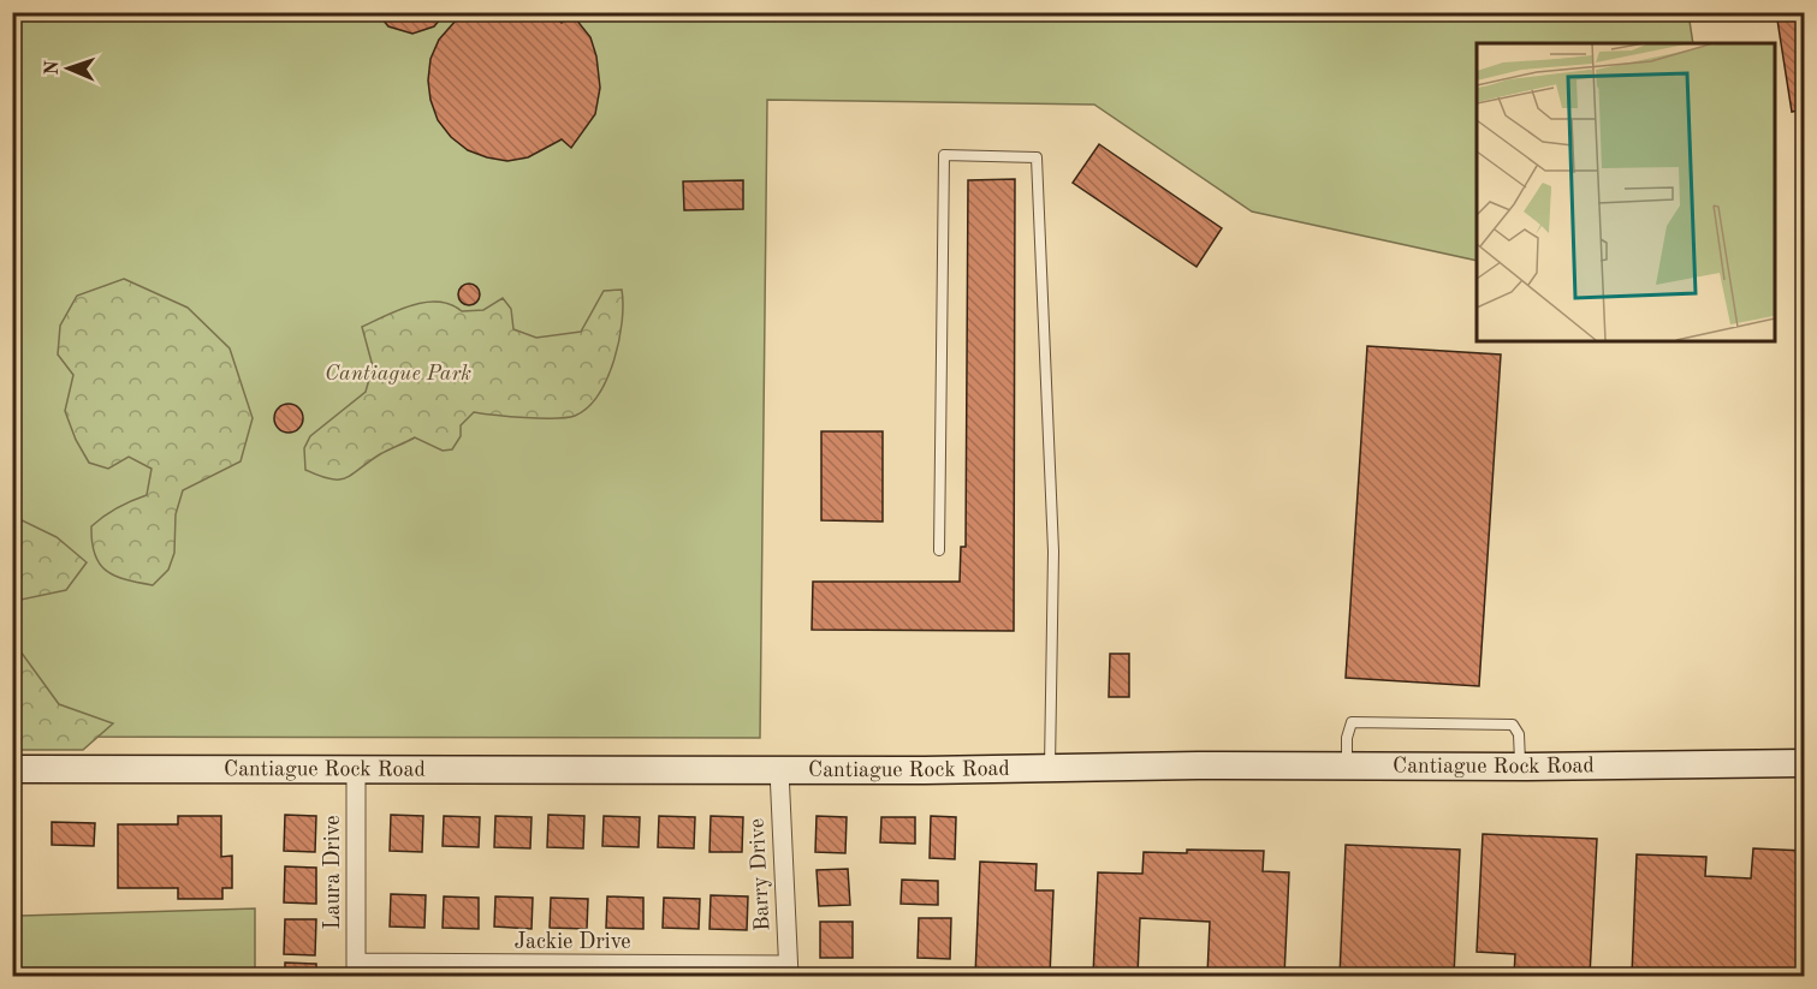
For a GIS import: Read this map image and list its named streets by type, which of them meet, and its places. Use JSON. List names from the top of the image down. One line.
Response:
{"streets":{"main road":["Cantiague Rock Road"],"street":["Laura Drive","Barry Drive","Jackie Drive"]},"crossings":[["Cantiague Rock Road","Laura Drive"],["Cantiague Rock Road","Barry Drive"],["Laura Drive","Jackie Drive"],["Barry Drive","Jackie Drive"]],"parks":["Cantiague Park"],"north":"left"}
